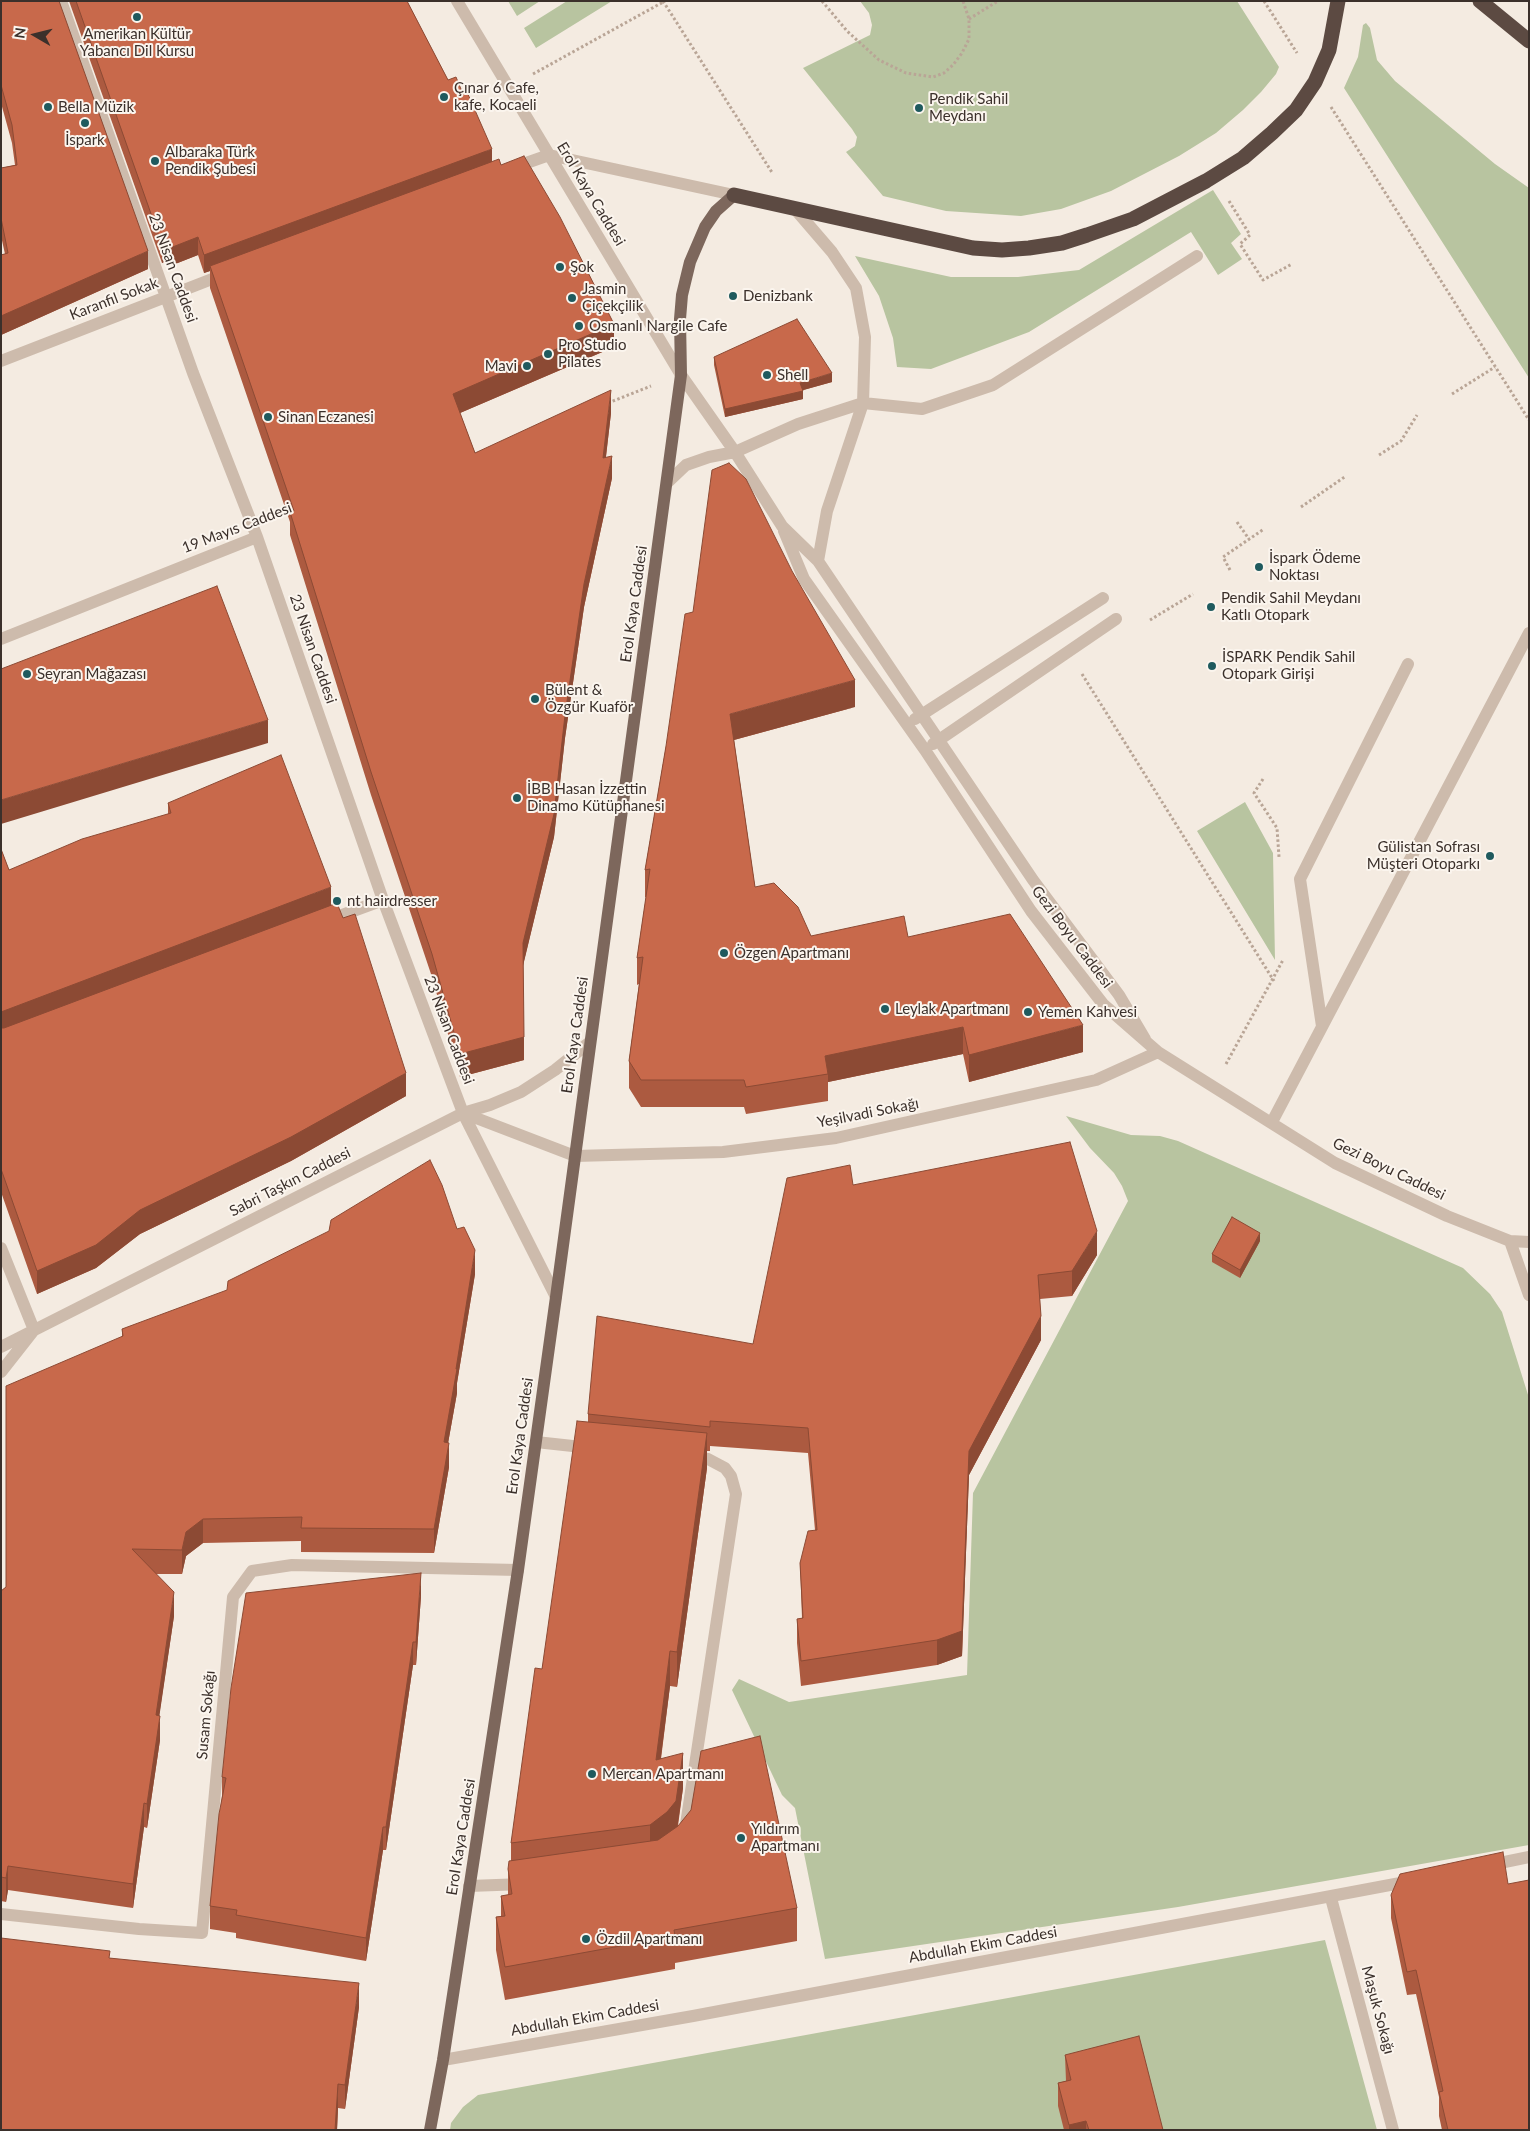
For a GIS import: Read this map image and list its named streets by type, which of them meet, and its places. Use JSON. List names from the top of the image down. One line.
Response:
{"streets":{"main road":["Erol Kaya Caddesi"],"street":["23 Nisan Caddesi","Karanfil Sokak","19 Mayıs Caddesi","Gezi Boyu Caddesi","Yeşilvadi Sokağı","Sabri Taşkın Caddesi","Susam Sokağı","Abdullah Ekim Caddesi","Maşuk Sokağı"]},"crossings":[["Erol Kaya Caddesi","23 Nisan Caddesi"],["Erol Kaya Caddesi","Yeşilvadi Sokağı"],["Erol Kaya Caddesi","Sabri Taşkın Caddesi"],["Erol Kaya Caddesi","Susam Sokağı"],["Erol Kaya Caddesi","Abdullah Ekim Caddesi"],["23 Nisan Caddesi","Karanfil Sokak"],["23 Nisan Caddesi","19 Mayıs Caddesi"],["23 Nisan Caddesi","Sabri Taşkın Caddesi"],["Gezi Boyu Caddesi","Yeşilvadi Sokağı"],["Abdullah Ekim Caddesi","Maşuk Sokağı"]],"places":["Amerikan Kültür Yabancı Dil Kursu","Çınar 6 Cafe, kafe, Kocaeli","Bella Müzik","Pendik Sahil Meydanı","İspark","Albaraka Türk Pendik Şubesi","Şok","Denizbank","Jasmin Çiçekçilik","Osmanlı Nargile Cafe","Pro Studio Pilates","Mavi","Shell","Sinan Eczanesi","İspark Ödeme Noktası","Pendik Sahil Meydanı Katlı Otopark","İSPARK Pendik Sahil Otopark Girişi","Seyran Mağazası","Bülent & Özgür Kuaför","İBB Hasan İzzettin Dinamo Kütüphanesi","Gülistan Sofrası Müşteri Otoparkı","nt hairdresser","Özgen Apartmanı","Leylak Apartmanı","Yemen Kahvesi","Mercan Apartmanı","Yıldırım Apartmanı","Özdil Apartmanı"],"north":"left"}
